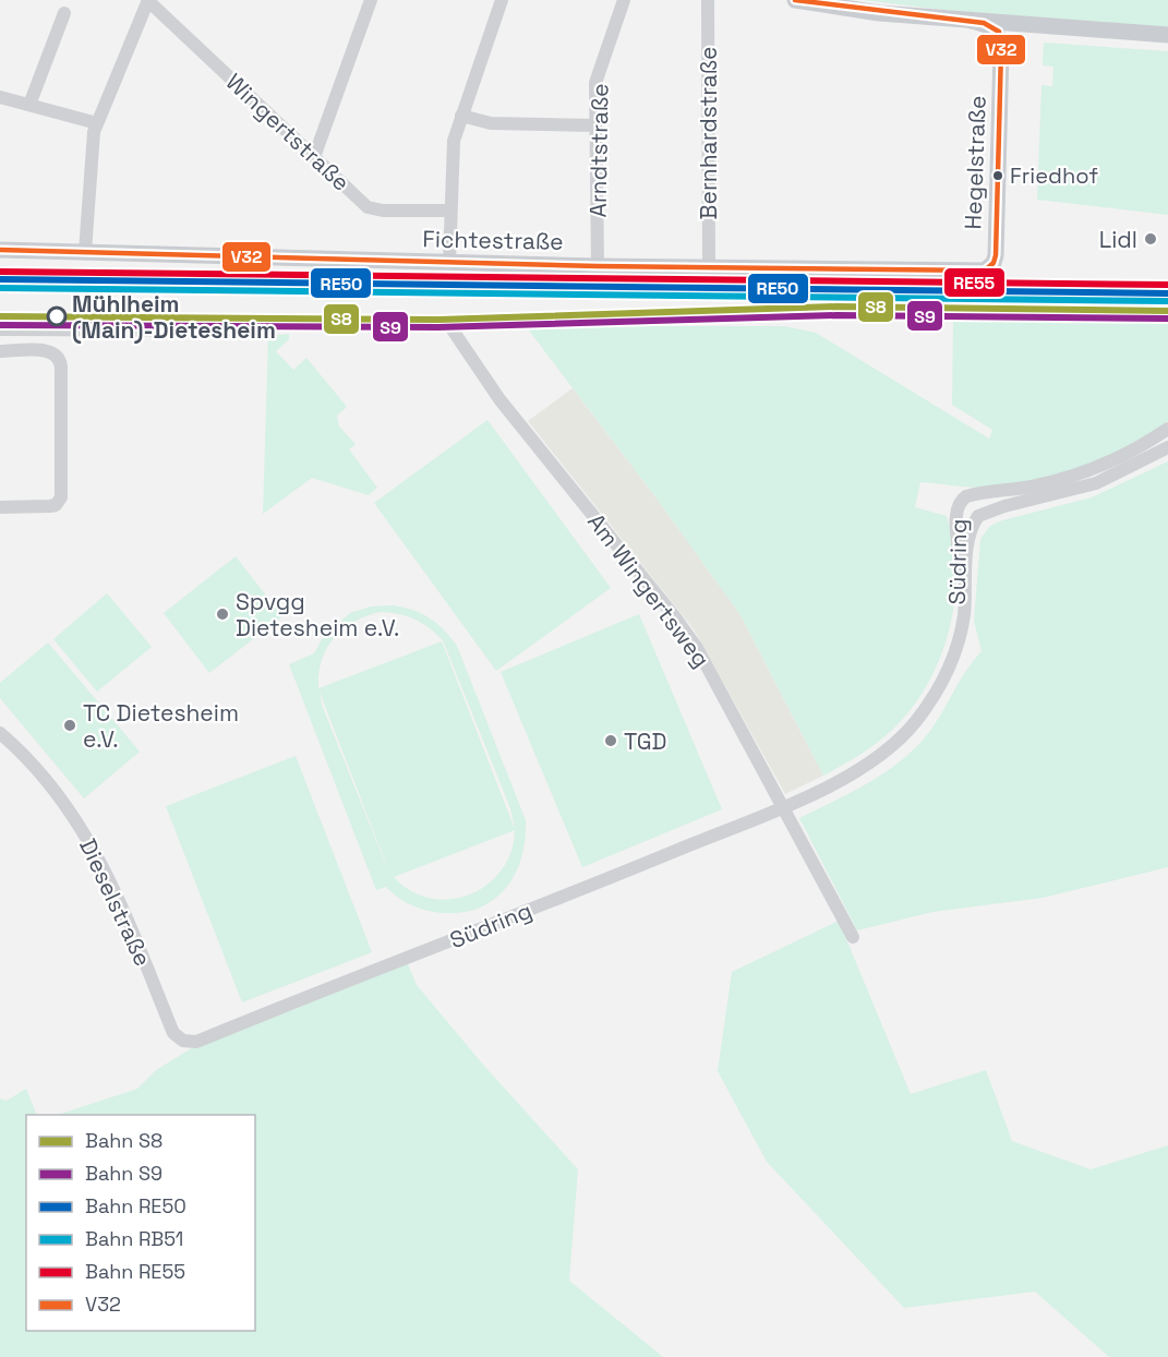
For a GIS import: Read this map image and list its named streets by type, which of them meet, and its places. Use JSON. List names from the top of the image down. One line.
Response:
{"streets":{"main road":["Hegelstraße","Fichtestraße"],"street":["Wingertstraße","Bernhardstraße","Arndtstraße","Südring","Am Wingertsweg","Dieselstraße"]},"crossings":[["Bernhardstraße","Fichtestraße"],["Arndtstraße","Fichtestraße"],["Hegelstraße","Fichtestraße"],["Südring","Am Wingertsweg"],["Südring","Dieselstraße"]],"places":["Friedhof","Lidl","Mühlheim (Main)-Dietesheim","Spvgg Dietesheim e.V.","TC Dietesheim e.V.","TGD"],"lines":["transit line V32","rail line RE55","rail line RE50","rail line RB51","rail line S8","rail line S9"],"legend":["Bahn S8","Bahn S9","Bahn RE50","Bahn RB51","Bahn RE55","V32"]}
